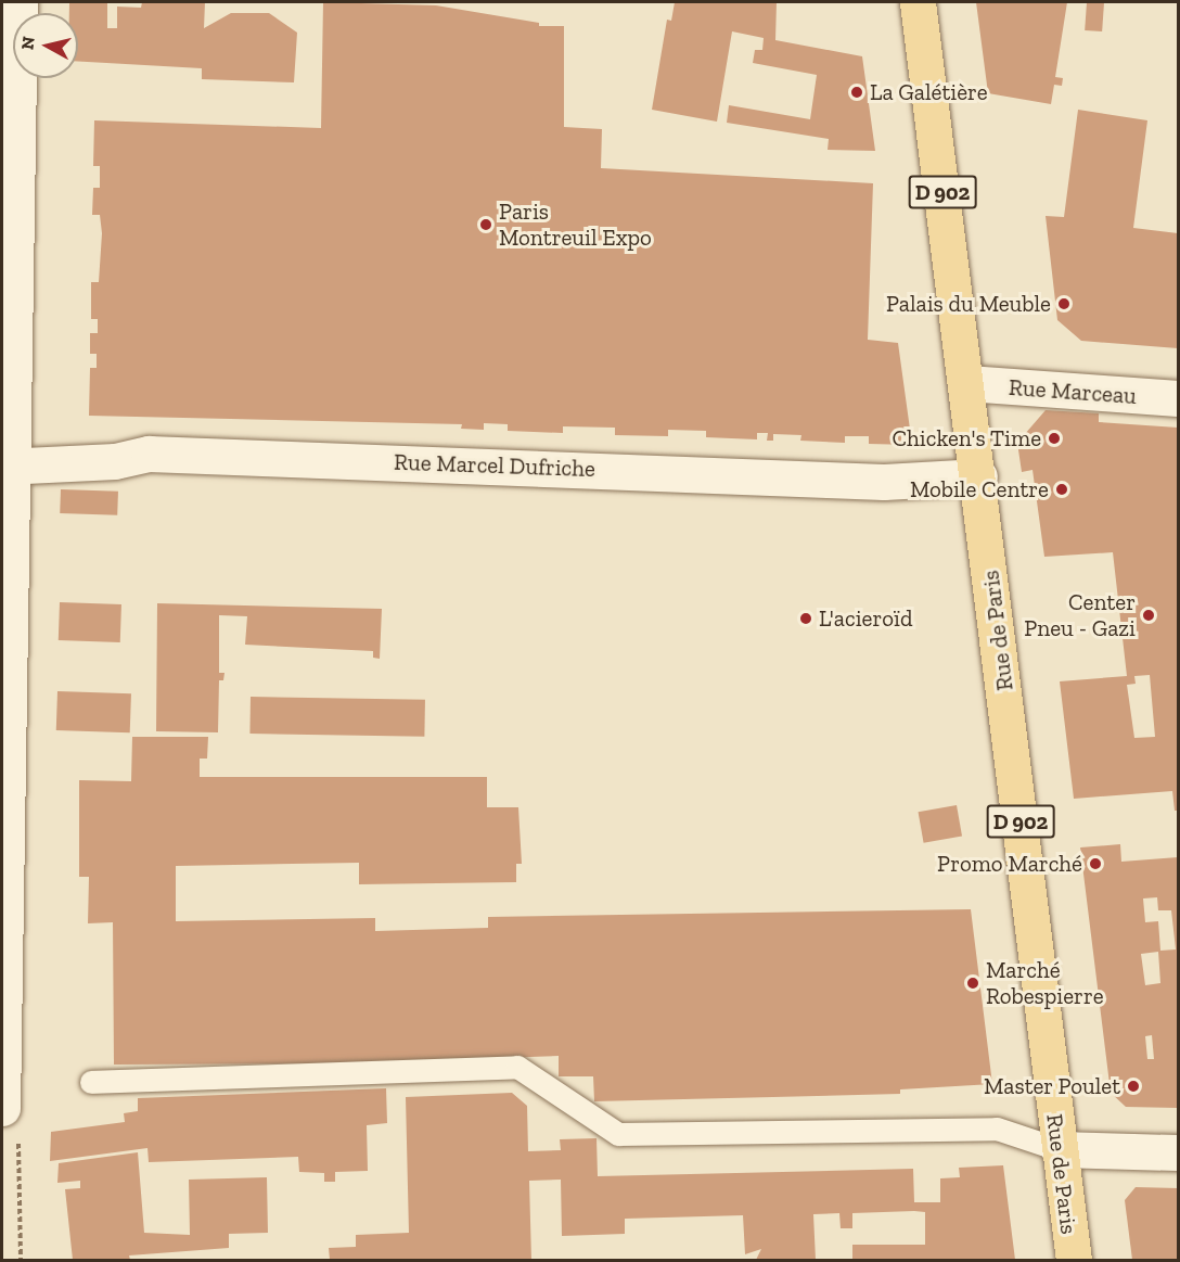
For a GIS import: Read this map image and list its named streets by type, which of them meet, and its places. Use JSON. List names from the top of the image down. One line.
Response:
{"streets":{"main road":["D 902","Rue de Paris"],"street":["Rue Marceau","Rue Marcel Dufriche"]},"crossings":[["Rue Marceau","Rue de Paris"],["Rue Marcel Dufriche","Rue de Paris"]],"places":["La Galétière","Paris Montreuil Expo","Palais du Meuble","Chicken's Time","Mobile Centre","Center Pneu - Gazi","L'acieroïd","Promo Marché","Marché Robespierre","Master Poulet"],"north":"left"}
